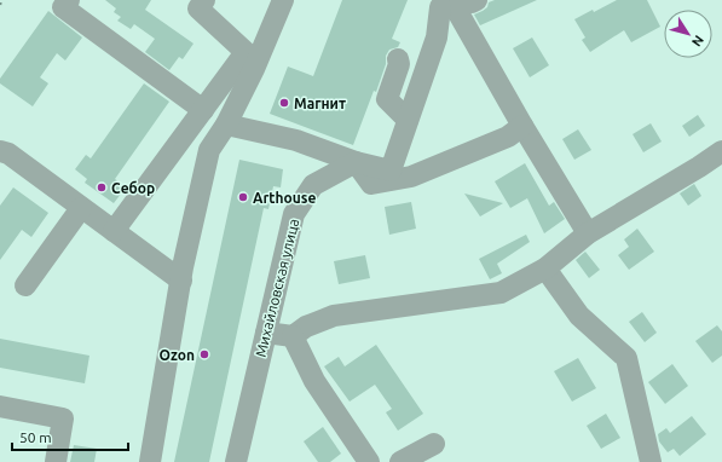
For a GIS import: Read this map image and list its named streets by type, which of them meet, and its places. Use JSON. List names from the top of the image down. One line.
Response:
{"streets":{"street":["Михайловская улица"]},"places":["Магнит","Себор","Arthouse","Ozon"],"scale_bar":"50 m","north":"bottom right"}
